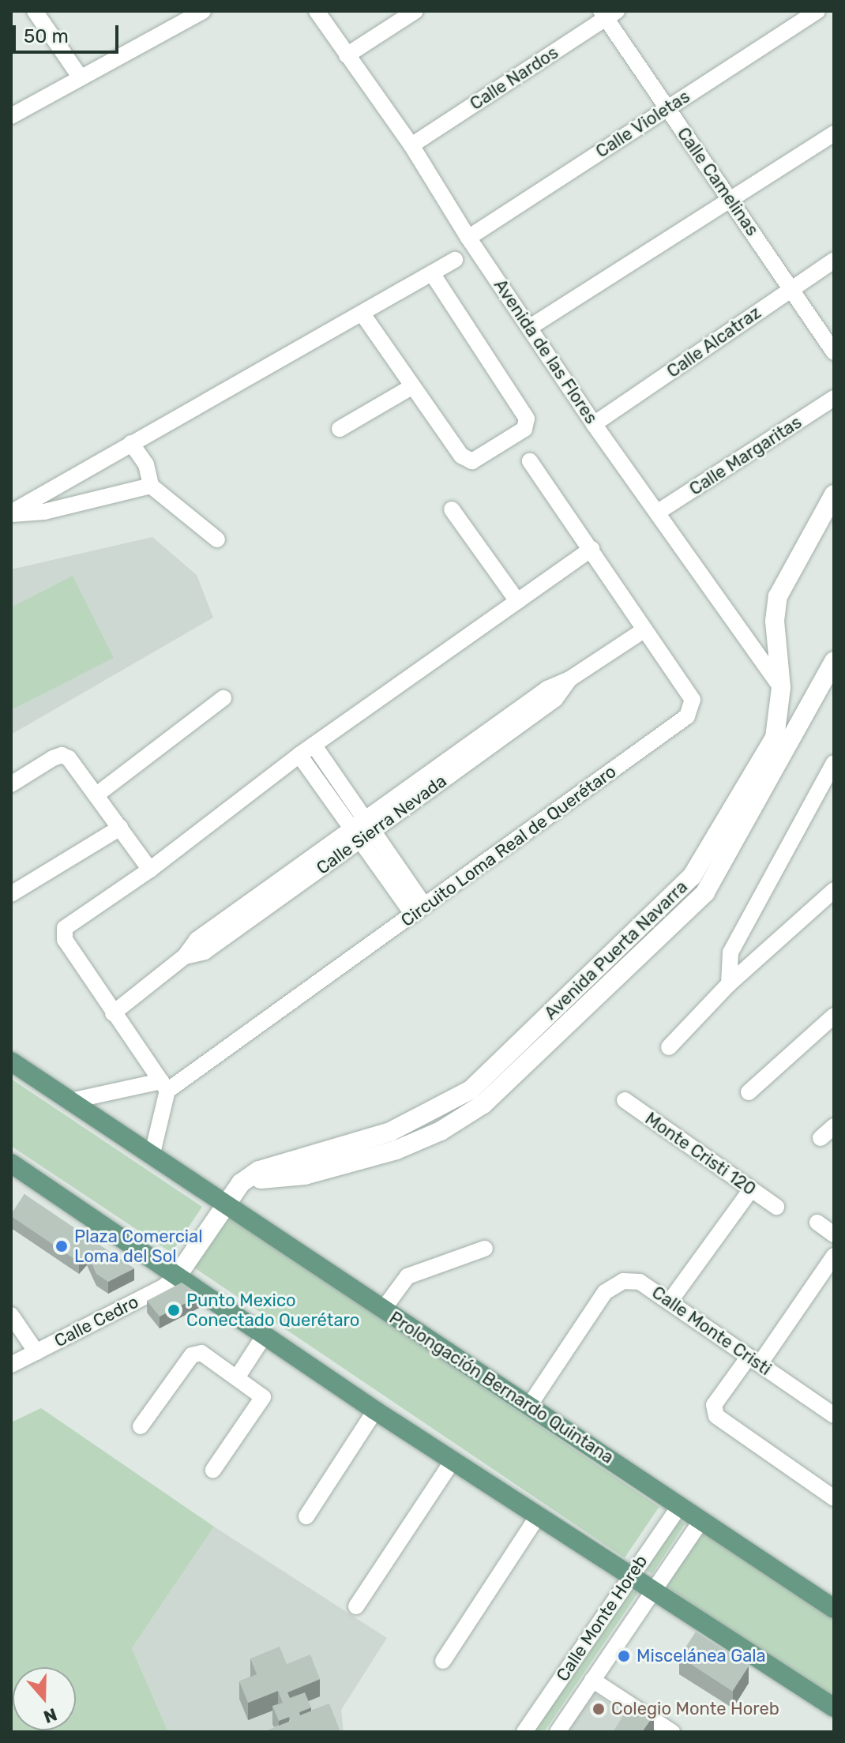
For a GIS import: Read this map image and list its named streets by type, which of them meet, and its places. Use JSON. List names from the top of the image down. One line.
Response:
{"streets":{"main road":["Prolongación Bernardo Quintana"],"street":["Calle Nardos","Calle Violetas","Calle Camelinas","Calle Alcatraz","Avenida de las Flores","Calle Margaritas","Calle Sierra Nevada","Circuito Loma Real de Querétaro","Avenida Puerta Navarra","Monte Cristi 120","Calle Cedro","Calle Monte Cristi","Calle Monte Horeb"]},"crossings":[["Calle Nardos","Calle Camelinas"],["Calle Nardos","Avenida de las Flores"],["Calle Violetas","Calle Camelinas"],["Calle Violetas","Avenida de las Flores"],["Calle Camelinas","Calle Alcatraz"],["Calle Alcatraz","Avenida de las Flores"],["Avenida de las Flores","Calle Margaritas"],["Avenida de las Flores","Avenida Puerta Navarra"],["Calle Sierra Nevada","Circuito Loma Real de Querétaro"],["Circuito Loma Real de Querétaro","Prolongación Bernardo Quintana"],["Avenida Puerta Navarra","Calle Cedro"],["Avenida Puerta Navarra","Prolongación Bernardo Quintana"],["Calle Monte Cristi","Prolongación Bernardo Quintana"],["Prolongación Bernardo Quintana","Calle Monte Horeb"]],"places":["Plaza Comercial Loma del Sol","Punto Mexico Conectado Querétaro","Miscelánea Gala","Colegio Monte Horeb"],"scale_bar":"50 m","north":"bottom"}
